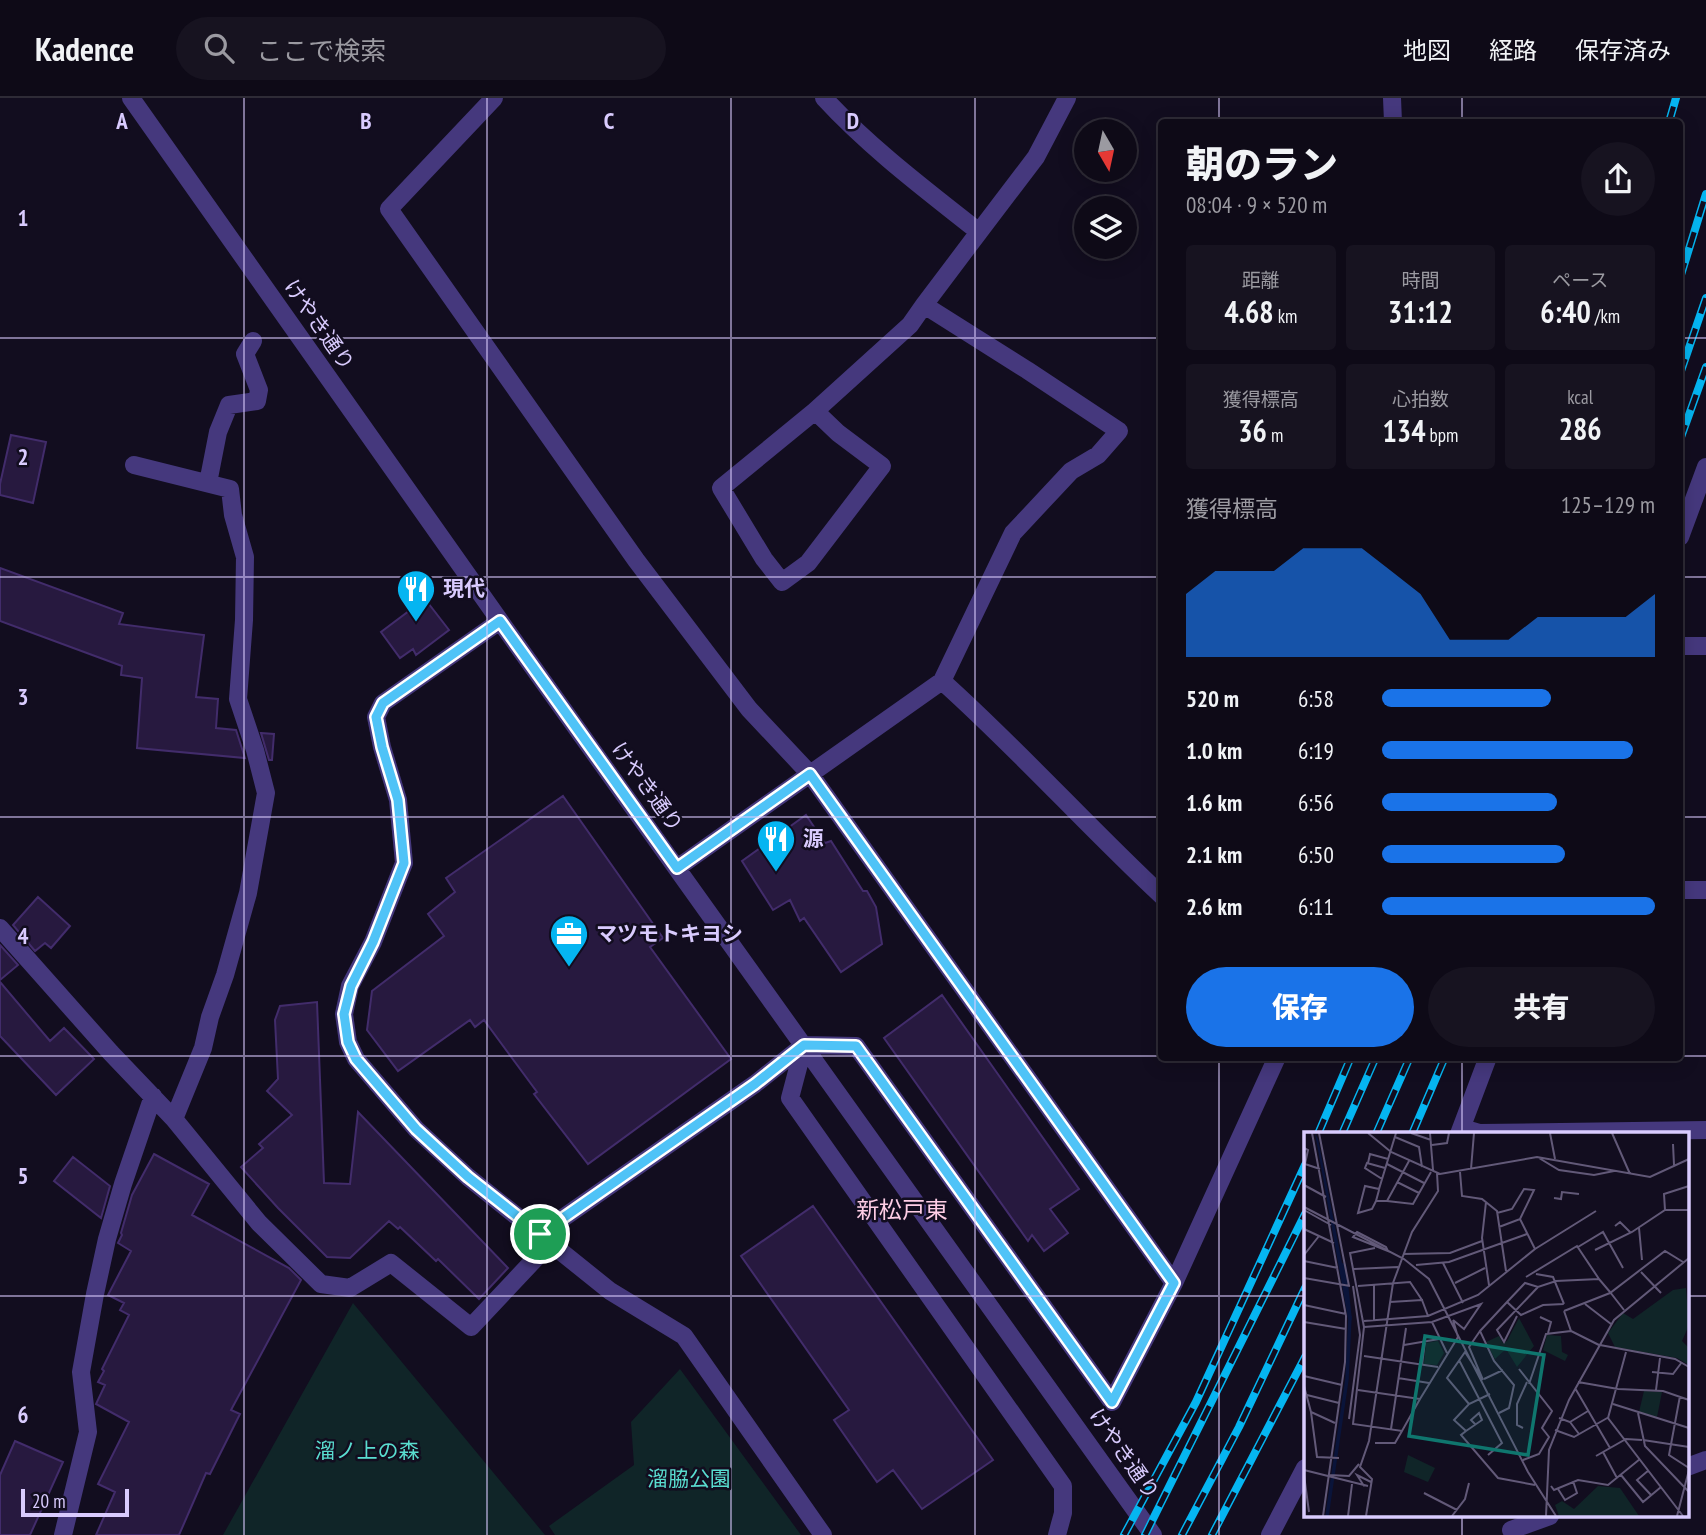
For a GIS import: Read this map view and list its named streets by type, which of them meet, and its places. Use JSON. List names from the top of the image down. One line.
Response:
{"streets":{"street":["けやき通り"]},"districts":["新松戸東"],"parks":["溜ノ上の森","溜脇公園"],"places":{"restaurant":["現代","源"],"office":["マツモトキヨシ"]},"scale_bar":"20 m","north":"bottom","page":{"header":"Kadence","search":"ここで検索","nav":["地図","経路","保存済み"],"heading":["朝のラン","08:04 · 9 × 520 m"],"stats":[["距離","4.68 km"],["時間","31:12"],["ペース","6:40 /km"],["獲得標高","36 m"],["心拍数","134 bpm"],["kcal","286"]],"chart":["獲得標高","125–129 m"],"list":[{"name":"520 m","note":"6:58"},{"name":"1.0 km","note":"6:19"},{"name":"1.6 km","note":"6:56"},{"name":"2.1 km","note":"6:50"},{"name":"2.6 km","note":"6:11"}],"buttons":["保存","共有"],"scale":"20 m"},"grid":{"columns":["A","B","C","D"],"rows":["1","2","3","4","5","6"]}}
